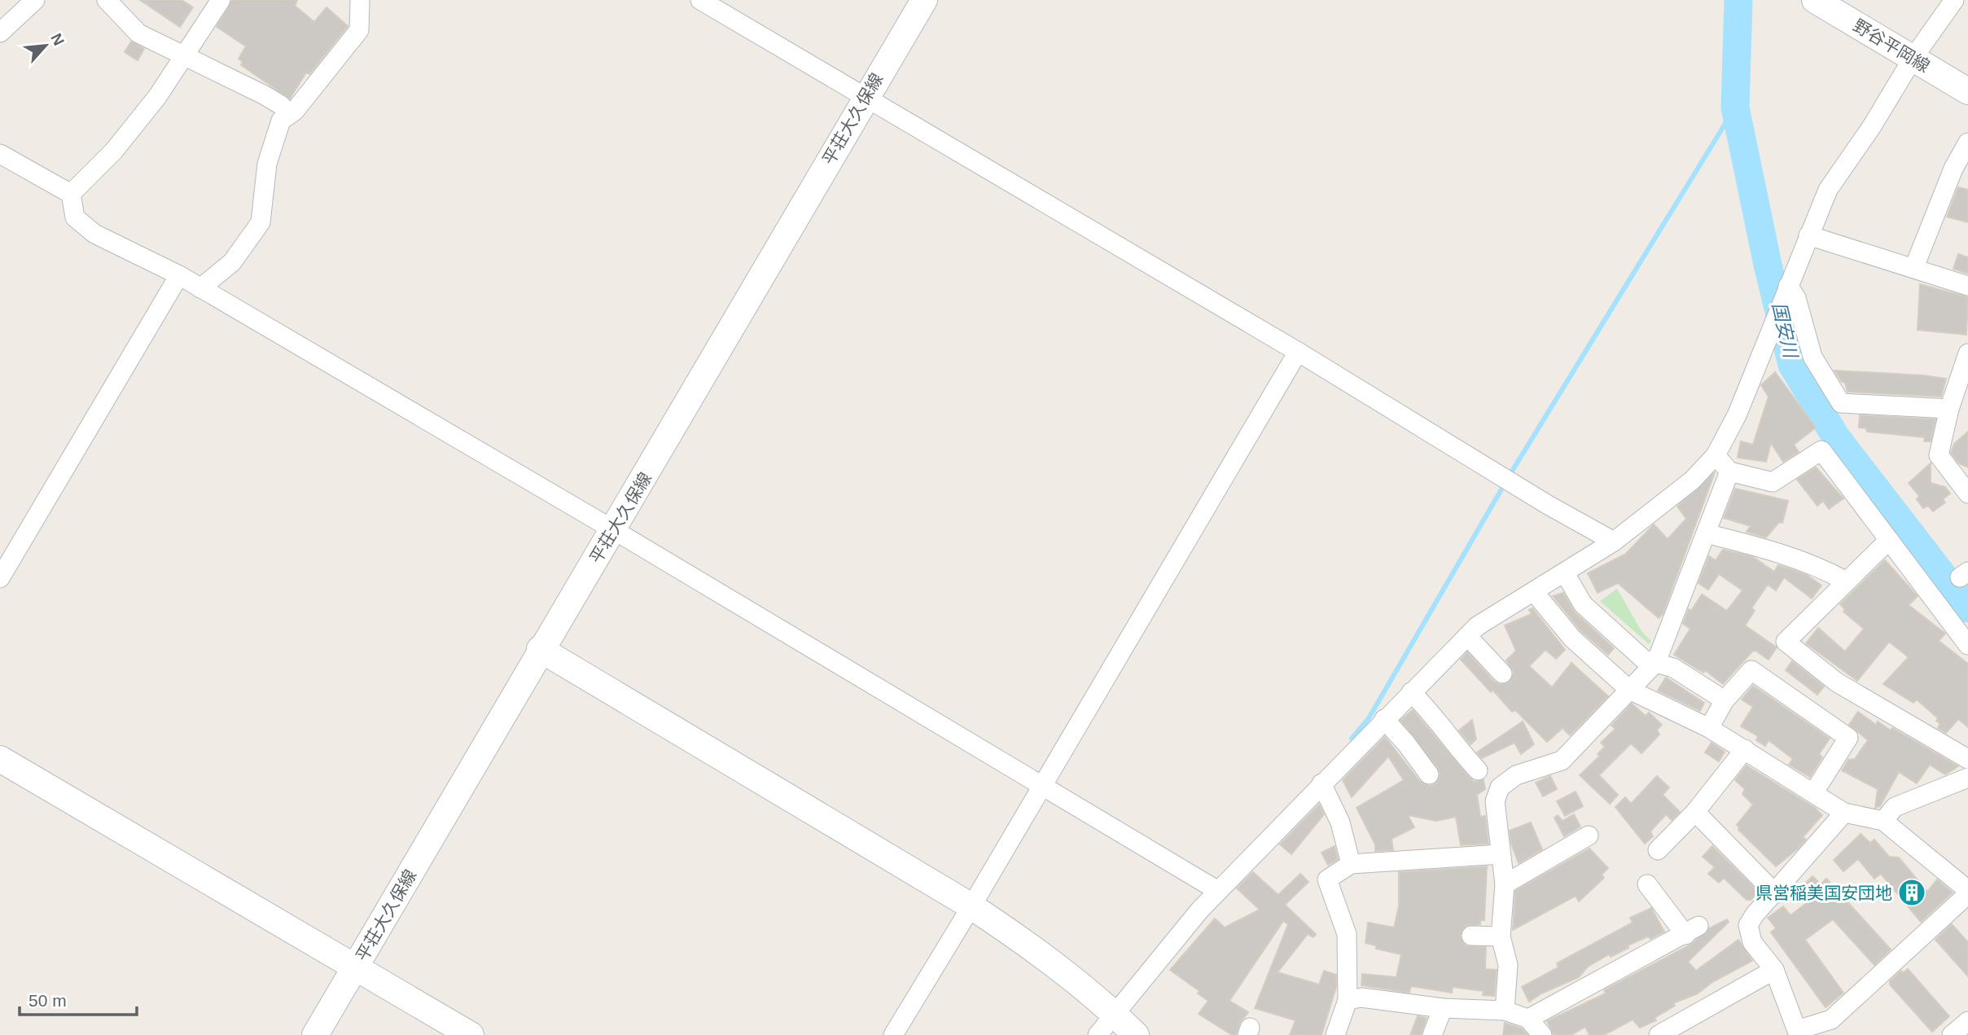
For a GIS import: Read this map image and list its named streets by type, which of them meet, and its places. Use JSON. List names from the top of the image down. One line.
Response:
{"streets":{"main road":["野谷平岡線","平荘大久保線"]},"water":["国安川"],"places":{"building":["県営稲美国安団地"]},"scale_bar":"50 m","north":"top right"}
